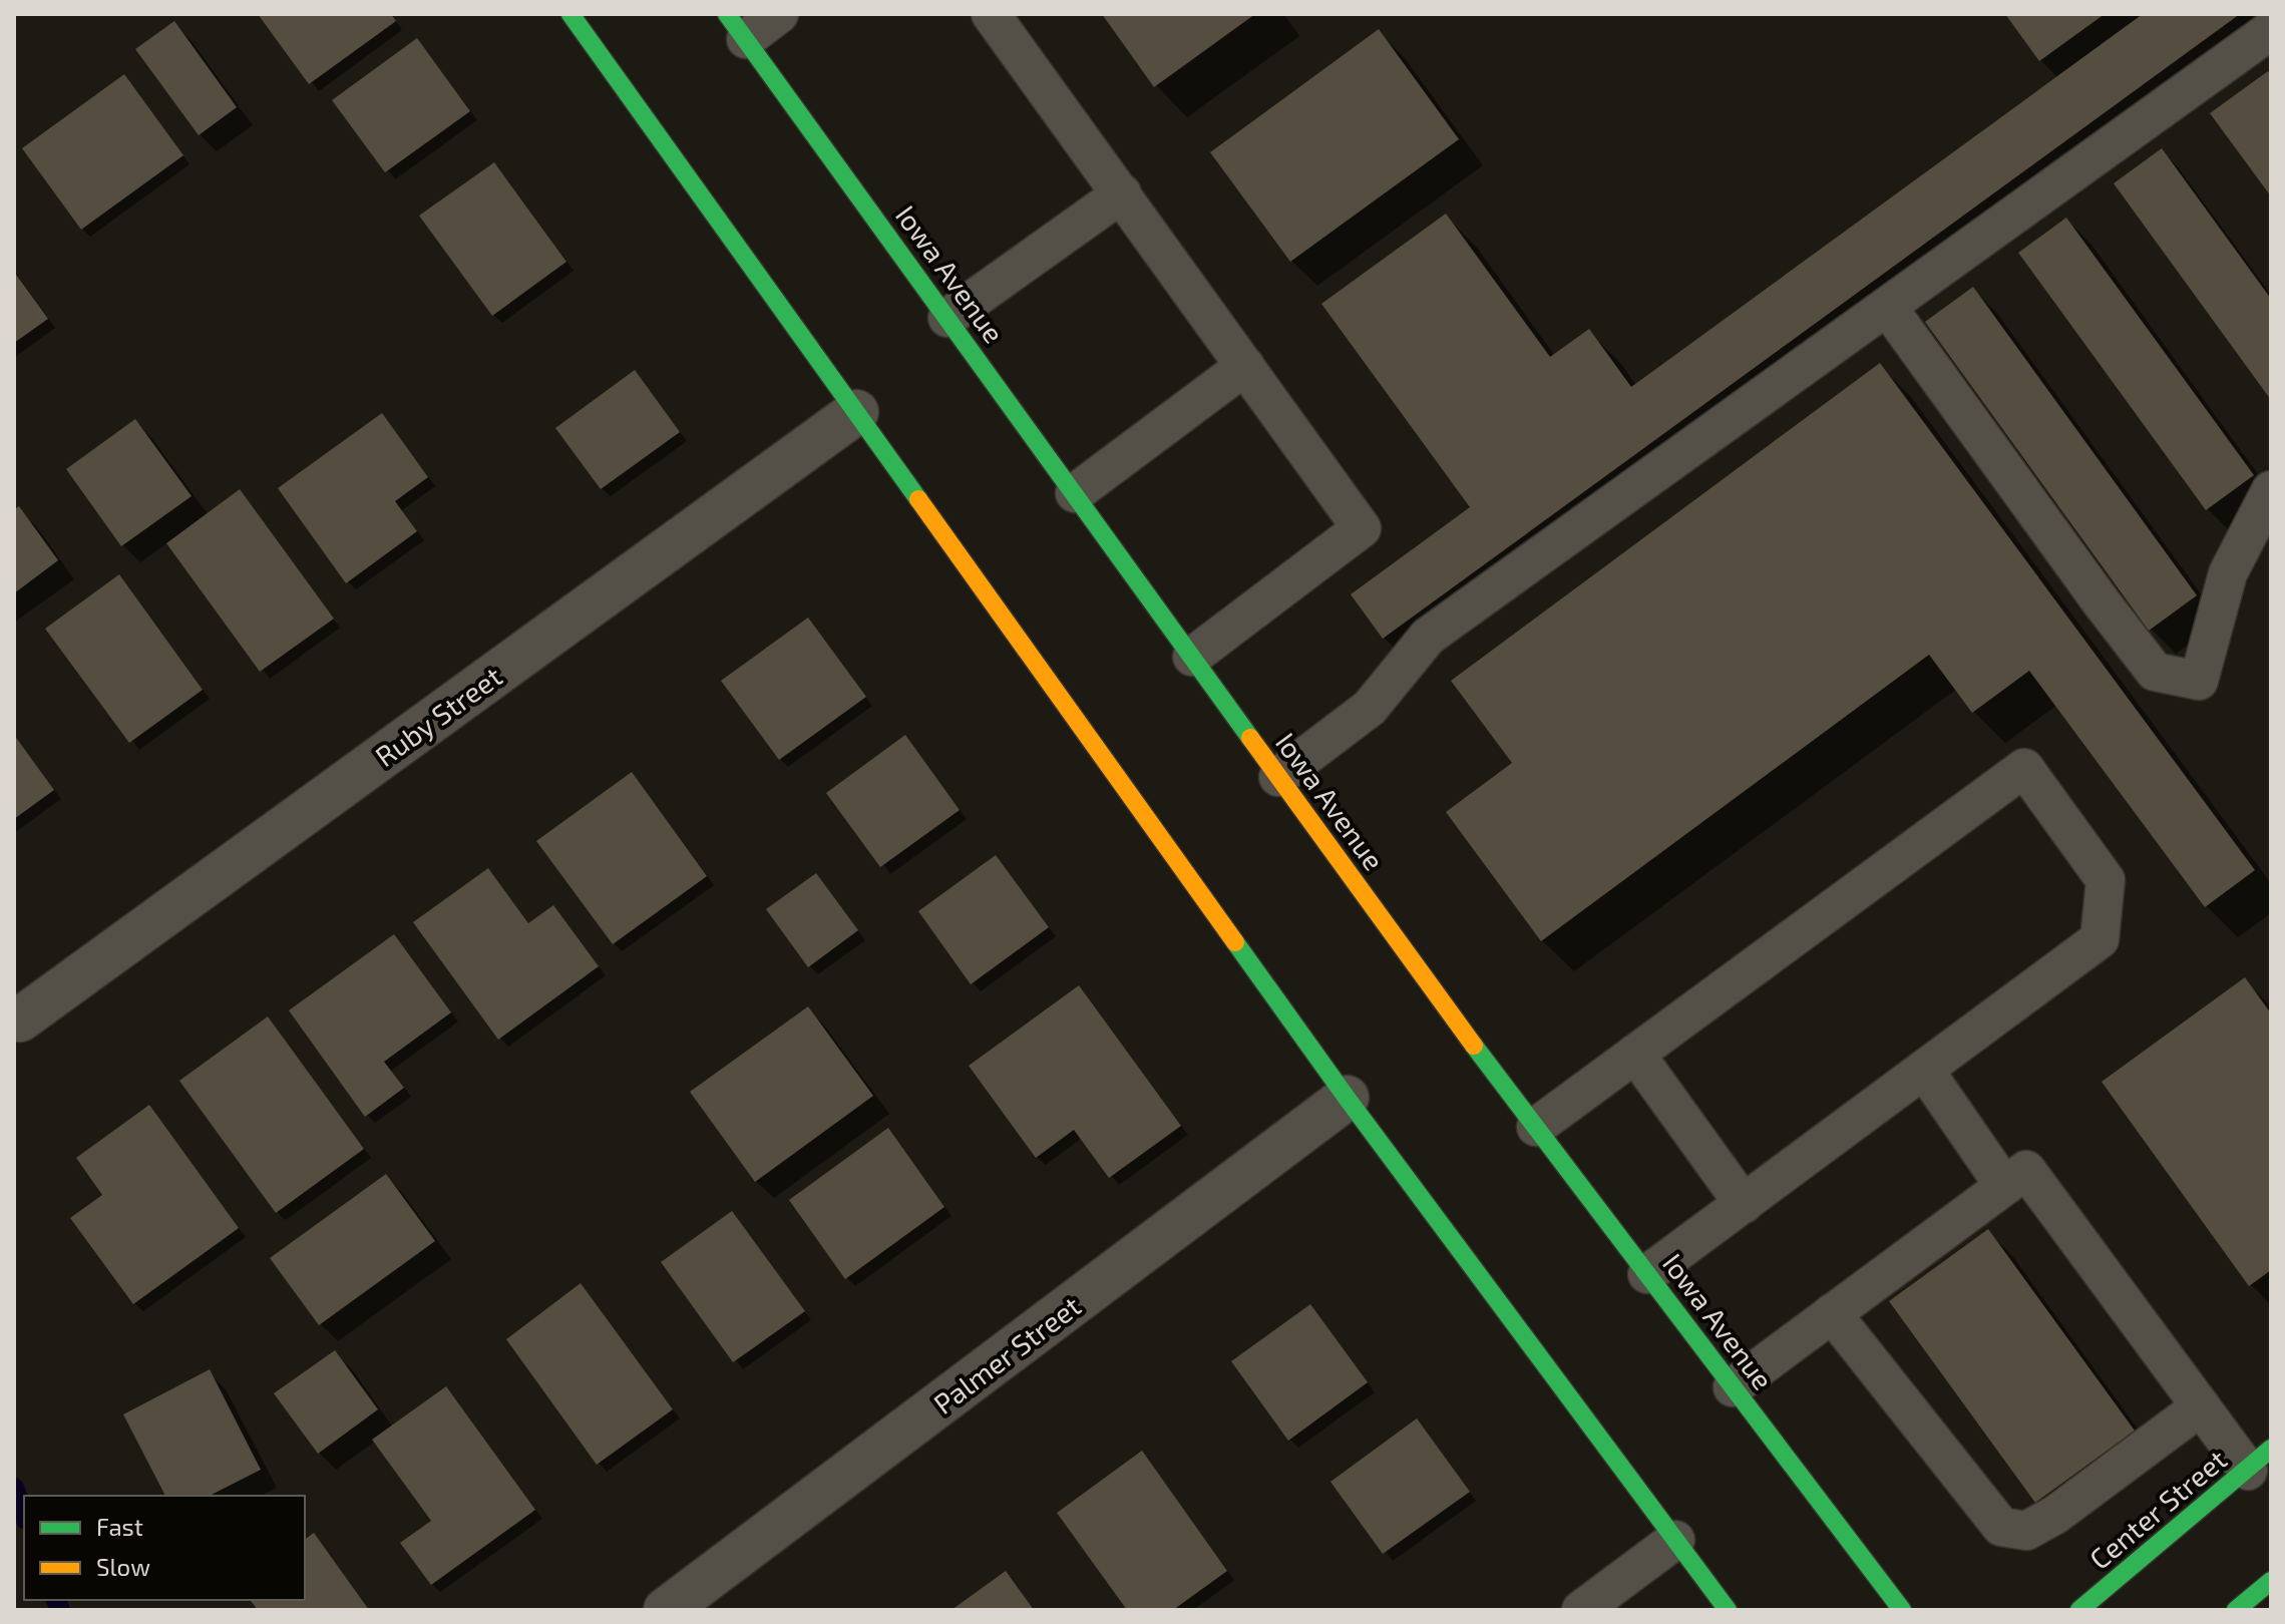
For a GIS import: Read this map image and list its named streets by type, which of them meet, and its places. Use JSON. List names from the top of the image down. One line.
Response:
{"streets":{"main road":["Iowa Avenue","Center Street"],"street":["Ruby Street","Palmer Street"]},"legend":["Fast","Slow"]}
